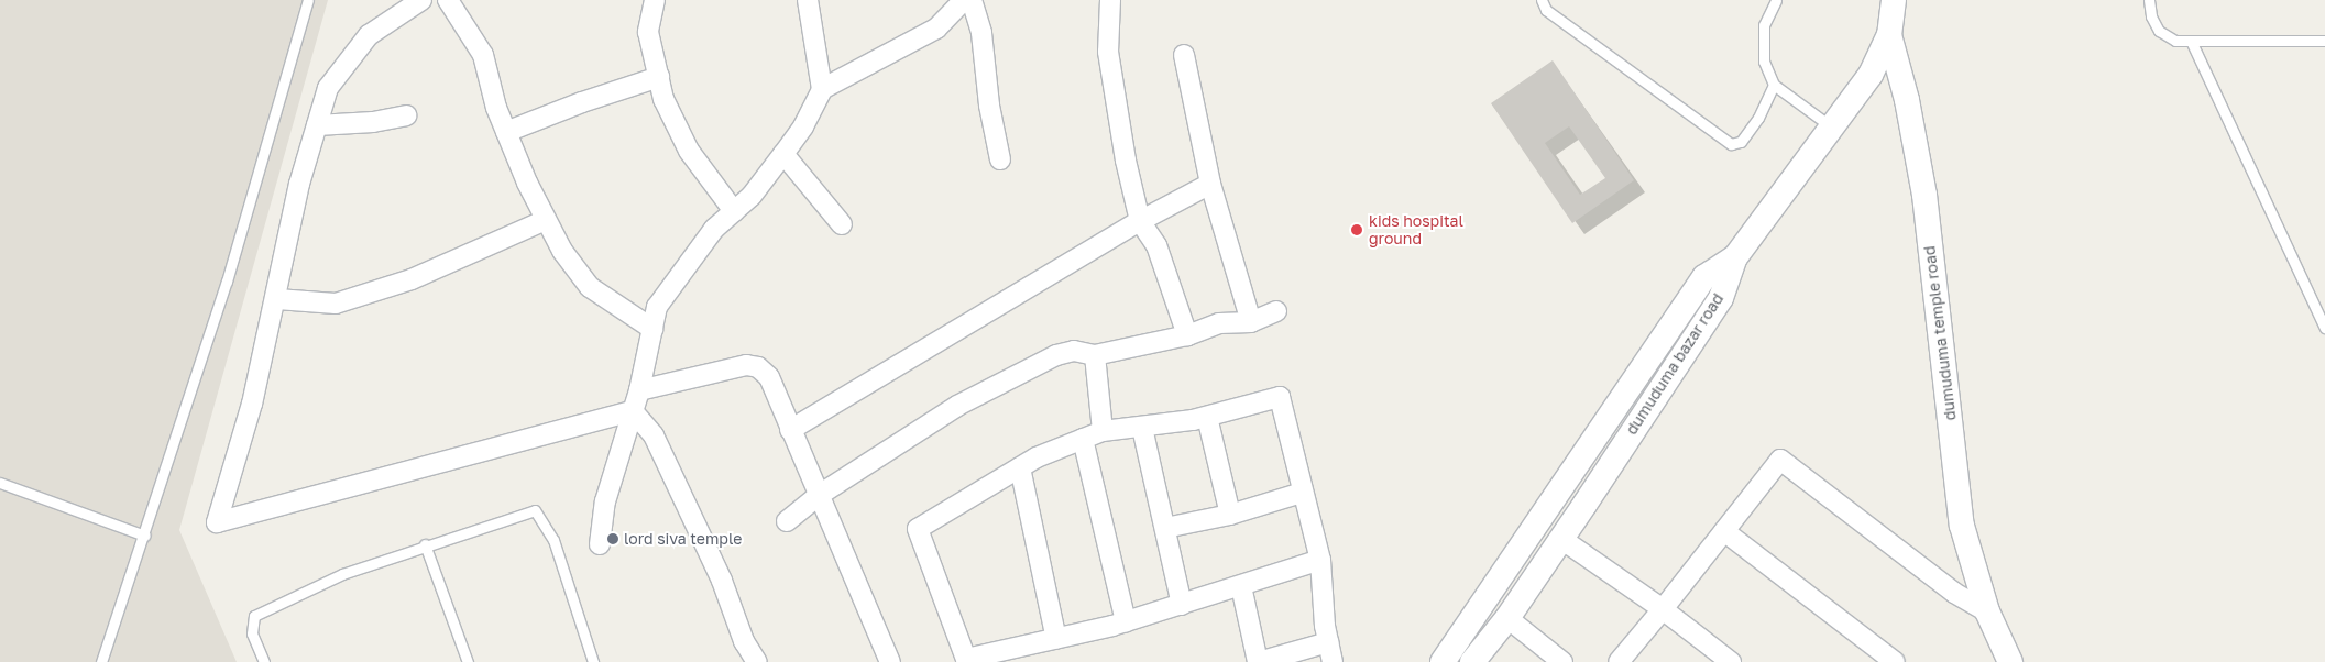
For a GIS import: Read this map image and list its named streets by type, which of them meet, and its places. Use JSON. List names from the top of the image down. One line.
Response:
{"streets":{"street":["dumuduma temple road","dumuduma bazar road"]},"crossings":[["dumuduma temple road","dumuduma bazar road"]],"places":["kids hospital ground","lord siva temple"]}
